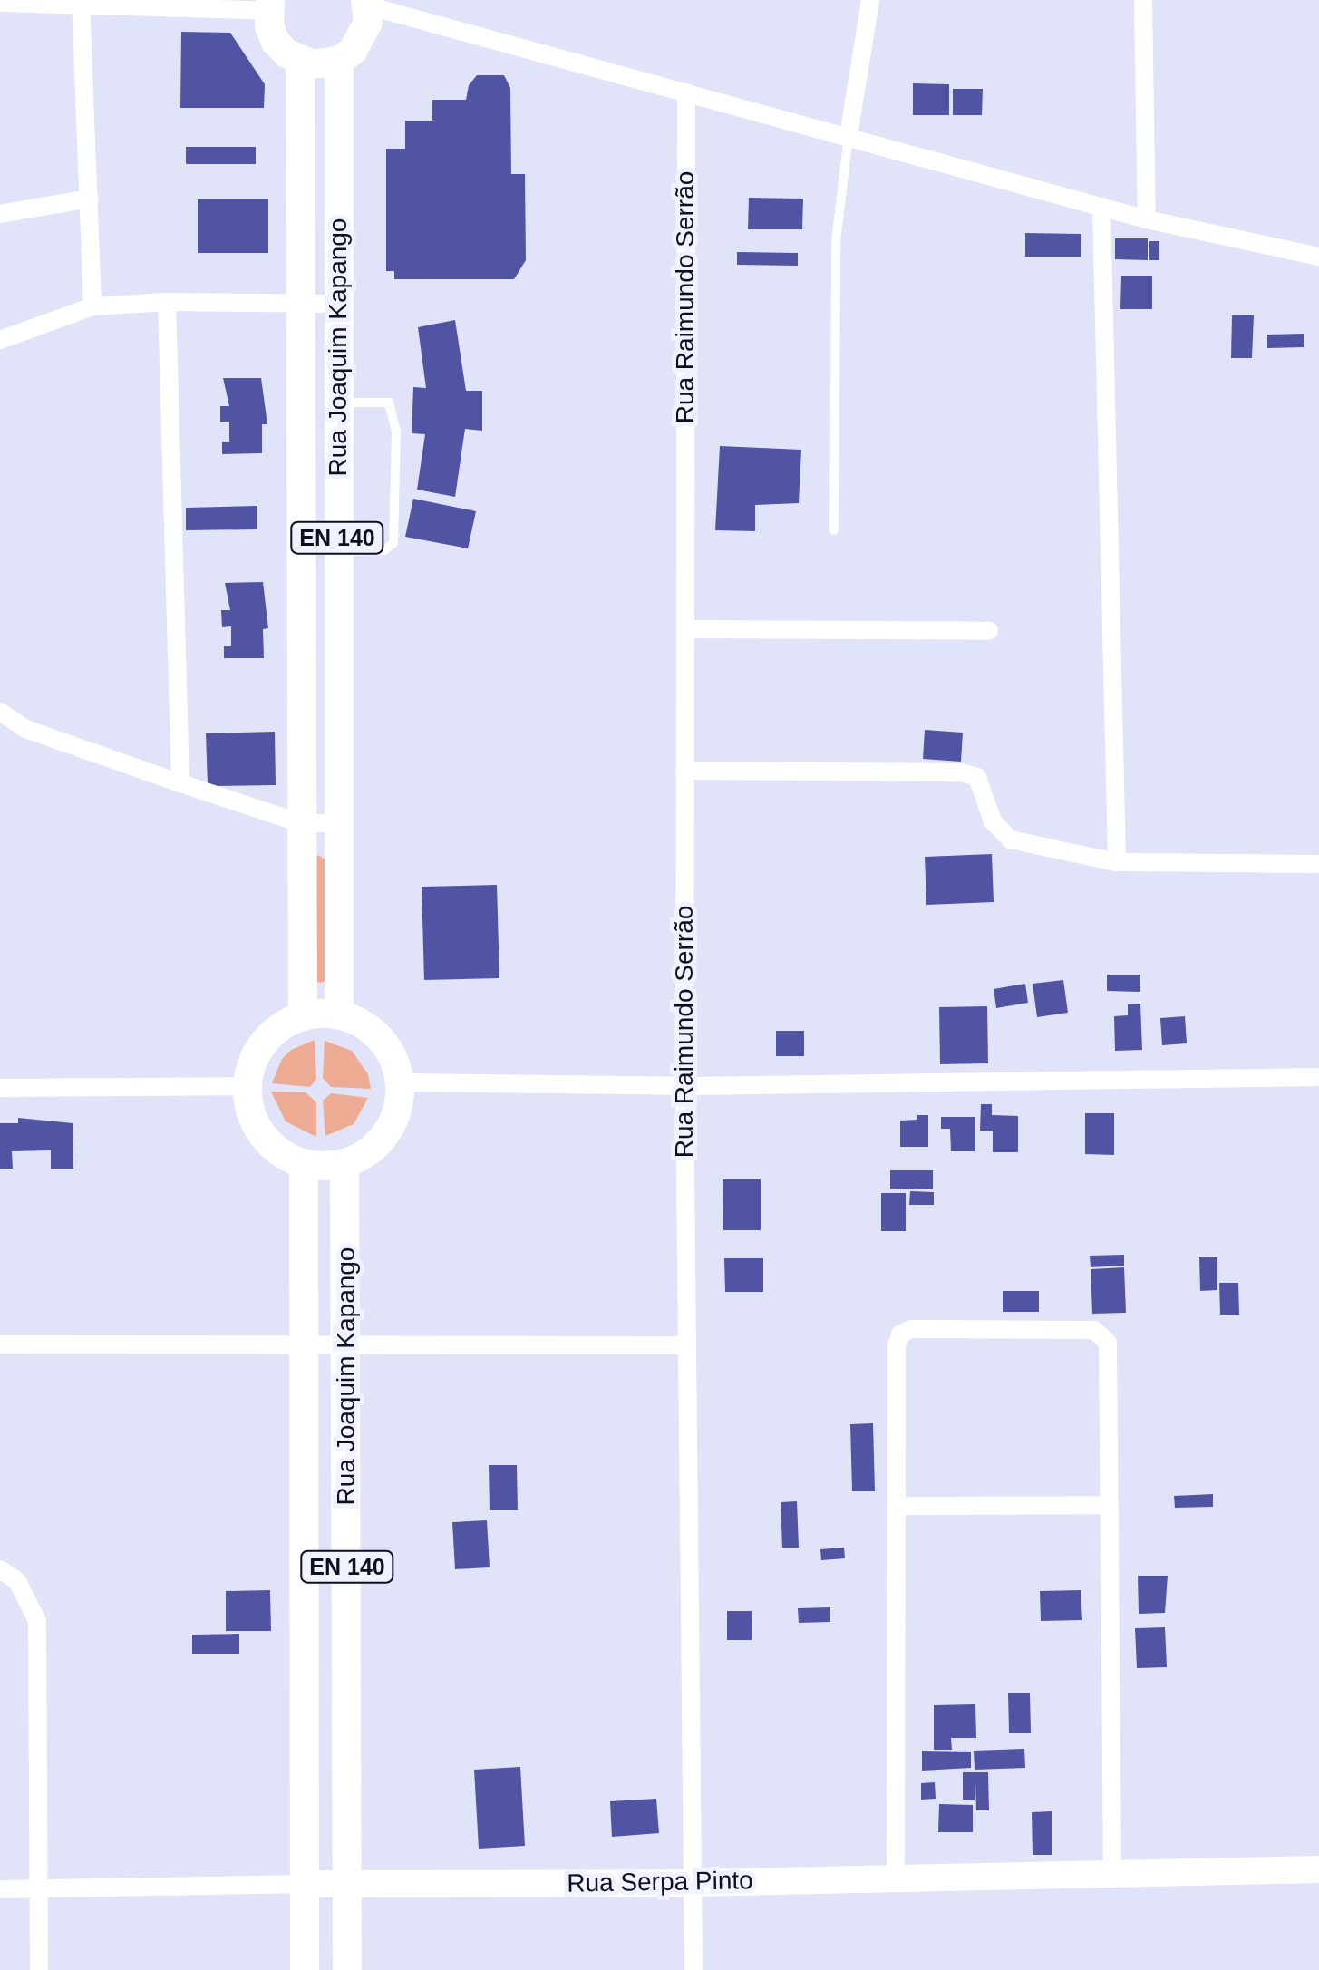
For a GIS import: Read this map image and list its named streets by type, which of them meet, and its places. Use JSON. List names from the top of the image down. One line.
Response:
{"streets":{"main road":["Rua Joaquim Kapango","EN 140"],"street":["Rua Raimundo Serrão","Rua Serpa Pinto"]},"crossings":[["Rua Raimundo Serrão","Rua Serpa Pinto"],["Rua Joaquim Kapango","Rua Serpa Pinto"]]}
